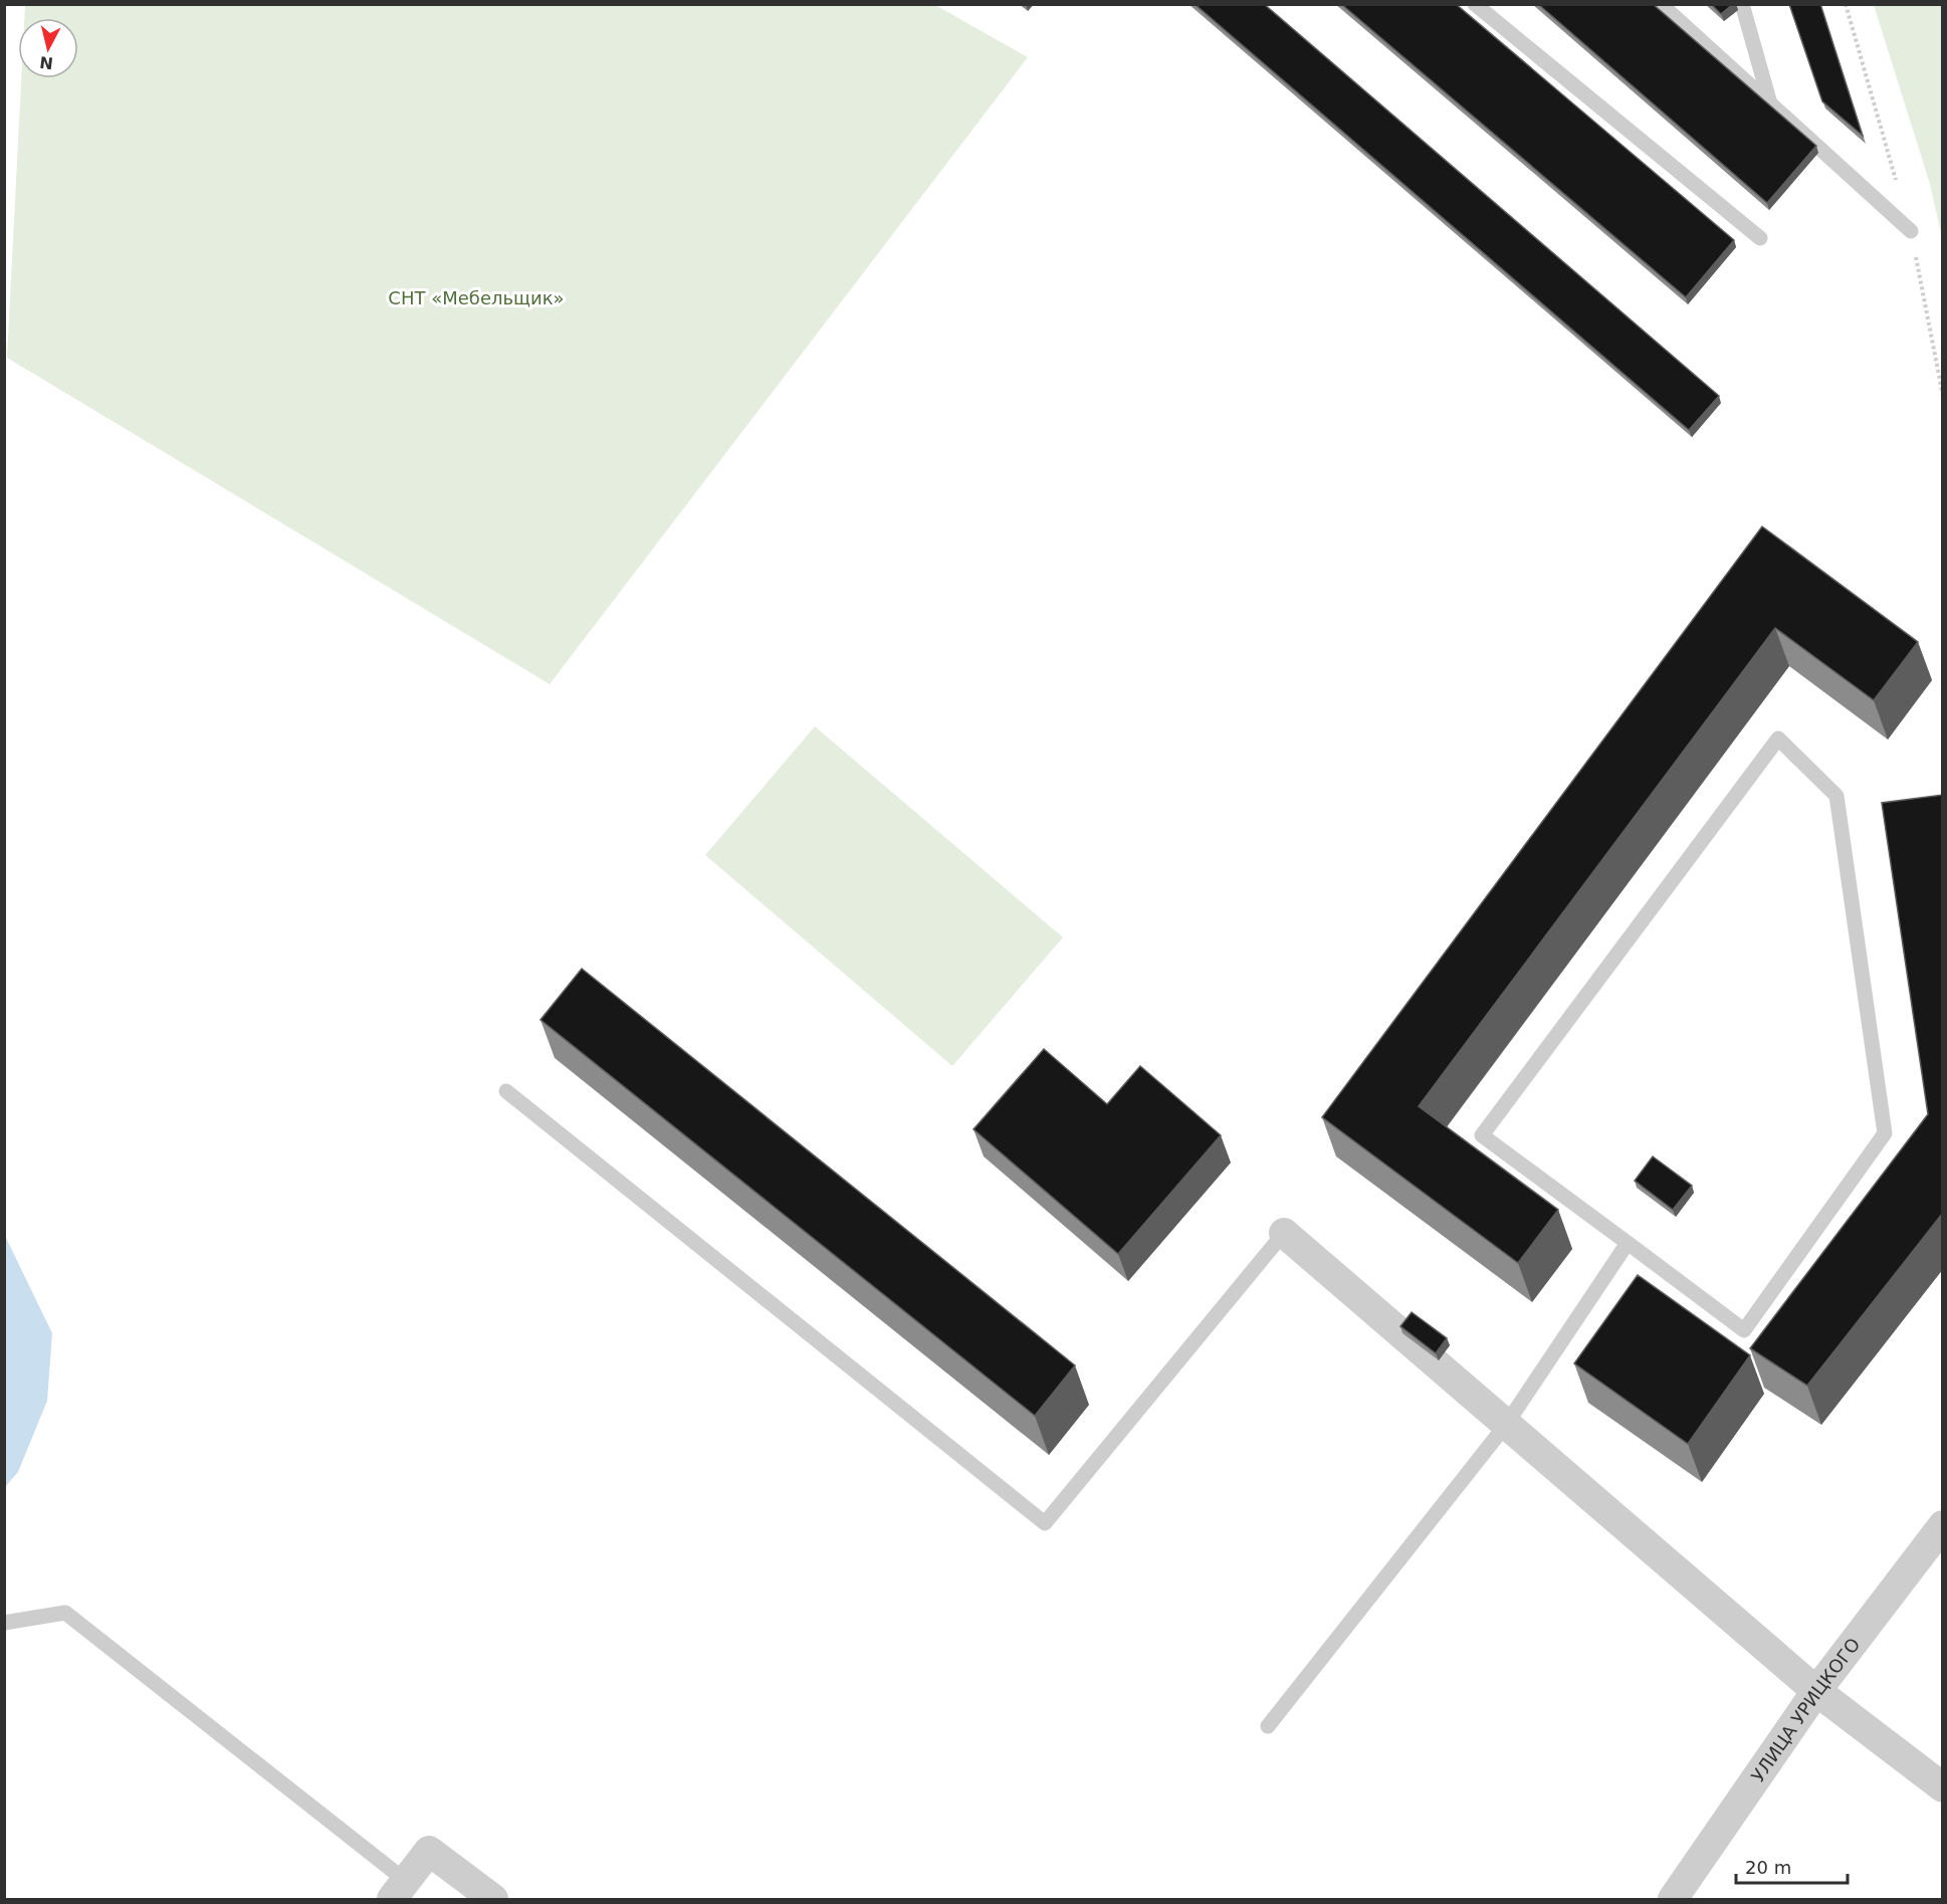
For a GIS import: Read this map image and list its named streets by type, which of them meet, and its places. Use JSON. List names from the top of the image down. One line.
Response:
{"streets":{"street":["УЛИЦА УРИЦКОГО"]},"parks":["СНТ «Мебельщик»"],"scale_bar":"20 m","north":"bottom"}
